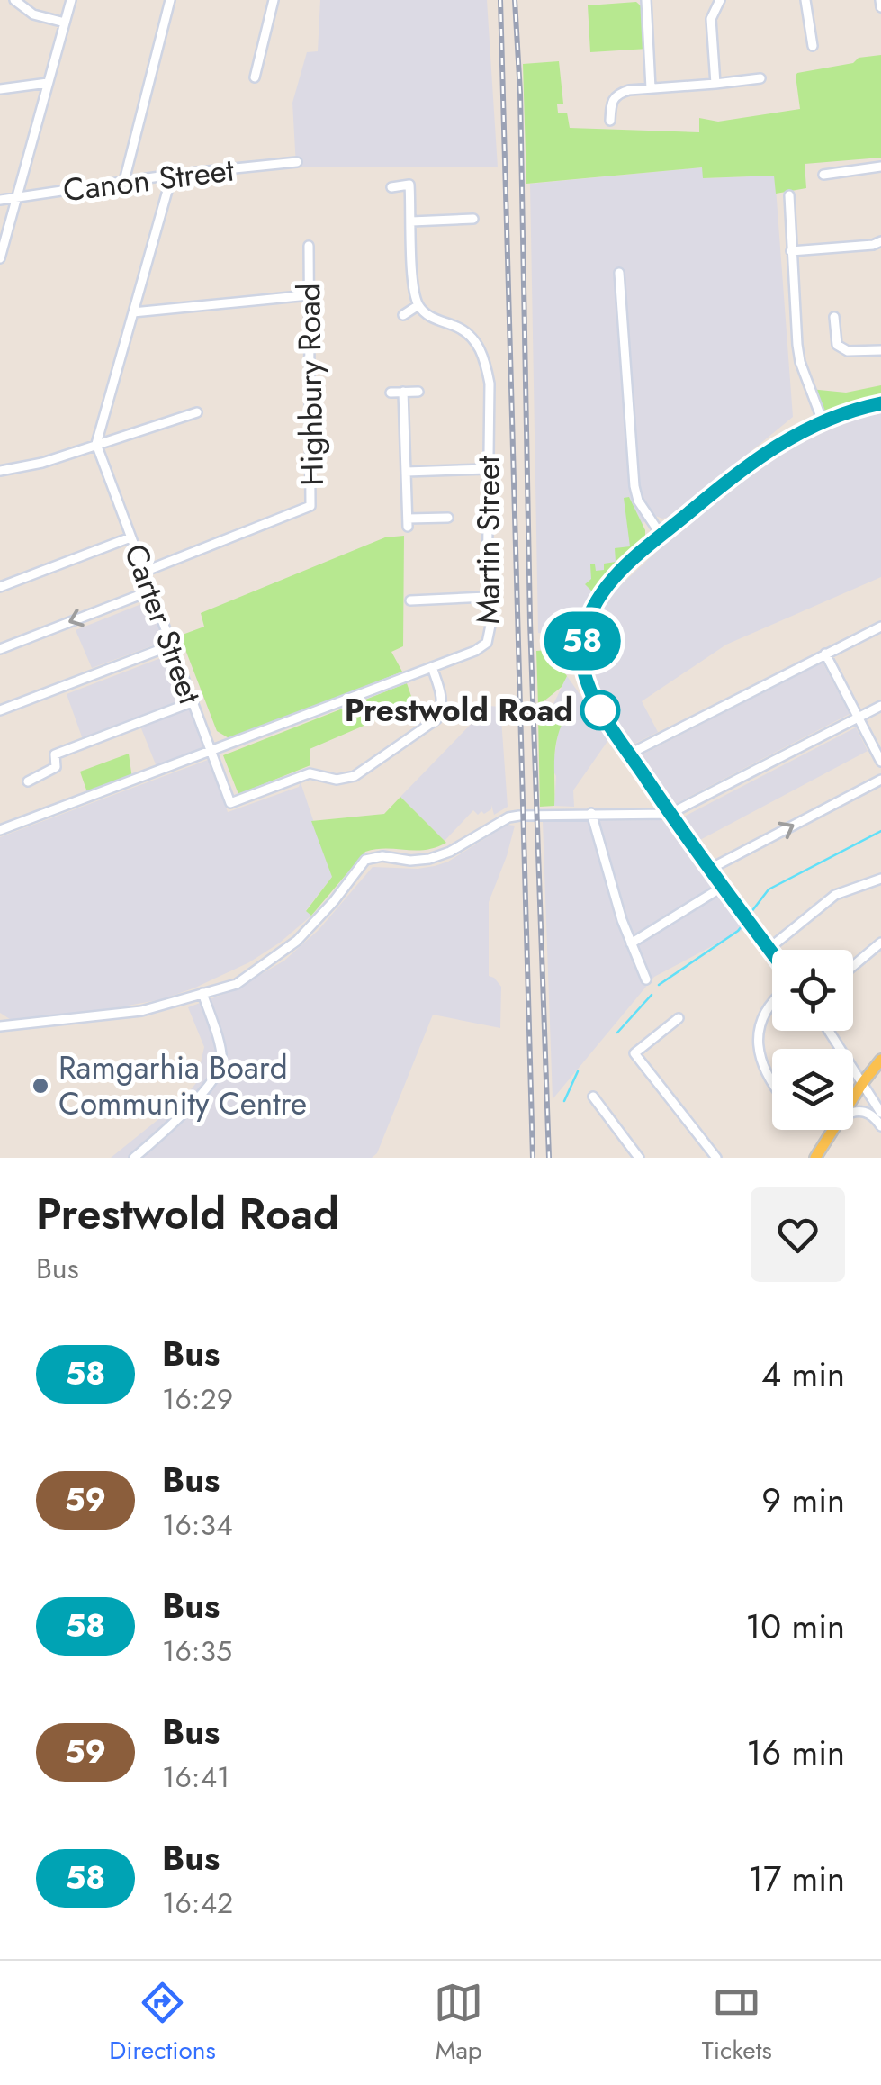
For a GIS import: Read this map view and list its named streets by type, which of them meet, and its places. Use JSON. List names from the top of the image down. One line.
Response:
{"streets":{"street":["Canon Street","Highbury Road","Martin Street","Carter Street"]},"crossings":[["Highbury Road","Carter Street"],["Martin Street","Carter Street"]],"places":["Prestwold Road","Ramgarhia Board Community Centre"],"lines":["bus line 58"],"page":{"on_map":"58","heading":["Prestwold Road","Bus"],"list":[{"mark":"58","name":"Bus","note":"16:29","value":"4 min"},{"mark":"59","name":"Bus","note":"16:34","value":"9 min"},{"mark":"58","name":"Bus","note":"16:35","value":"10 min"},{"mark":"59","name":"Bus","note":"16:41","value":"16 min"},{"mark":"58","name":"Bus","note":"16:42","value":"17 min"}],"tabs":["Directions","Map","Tickets"]}}
